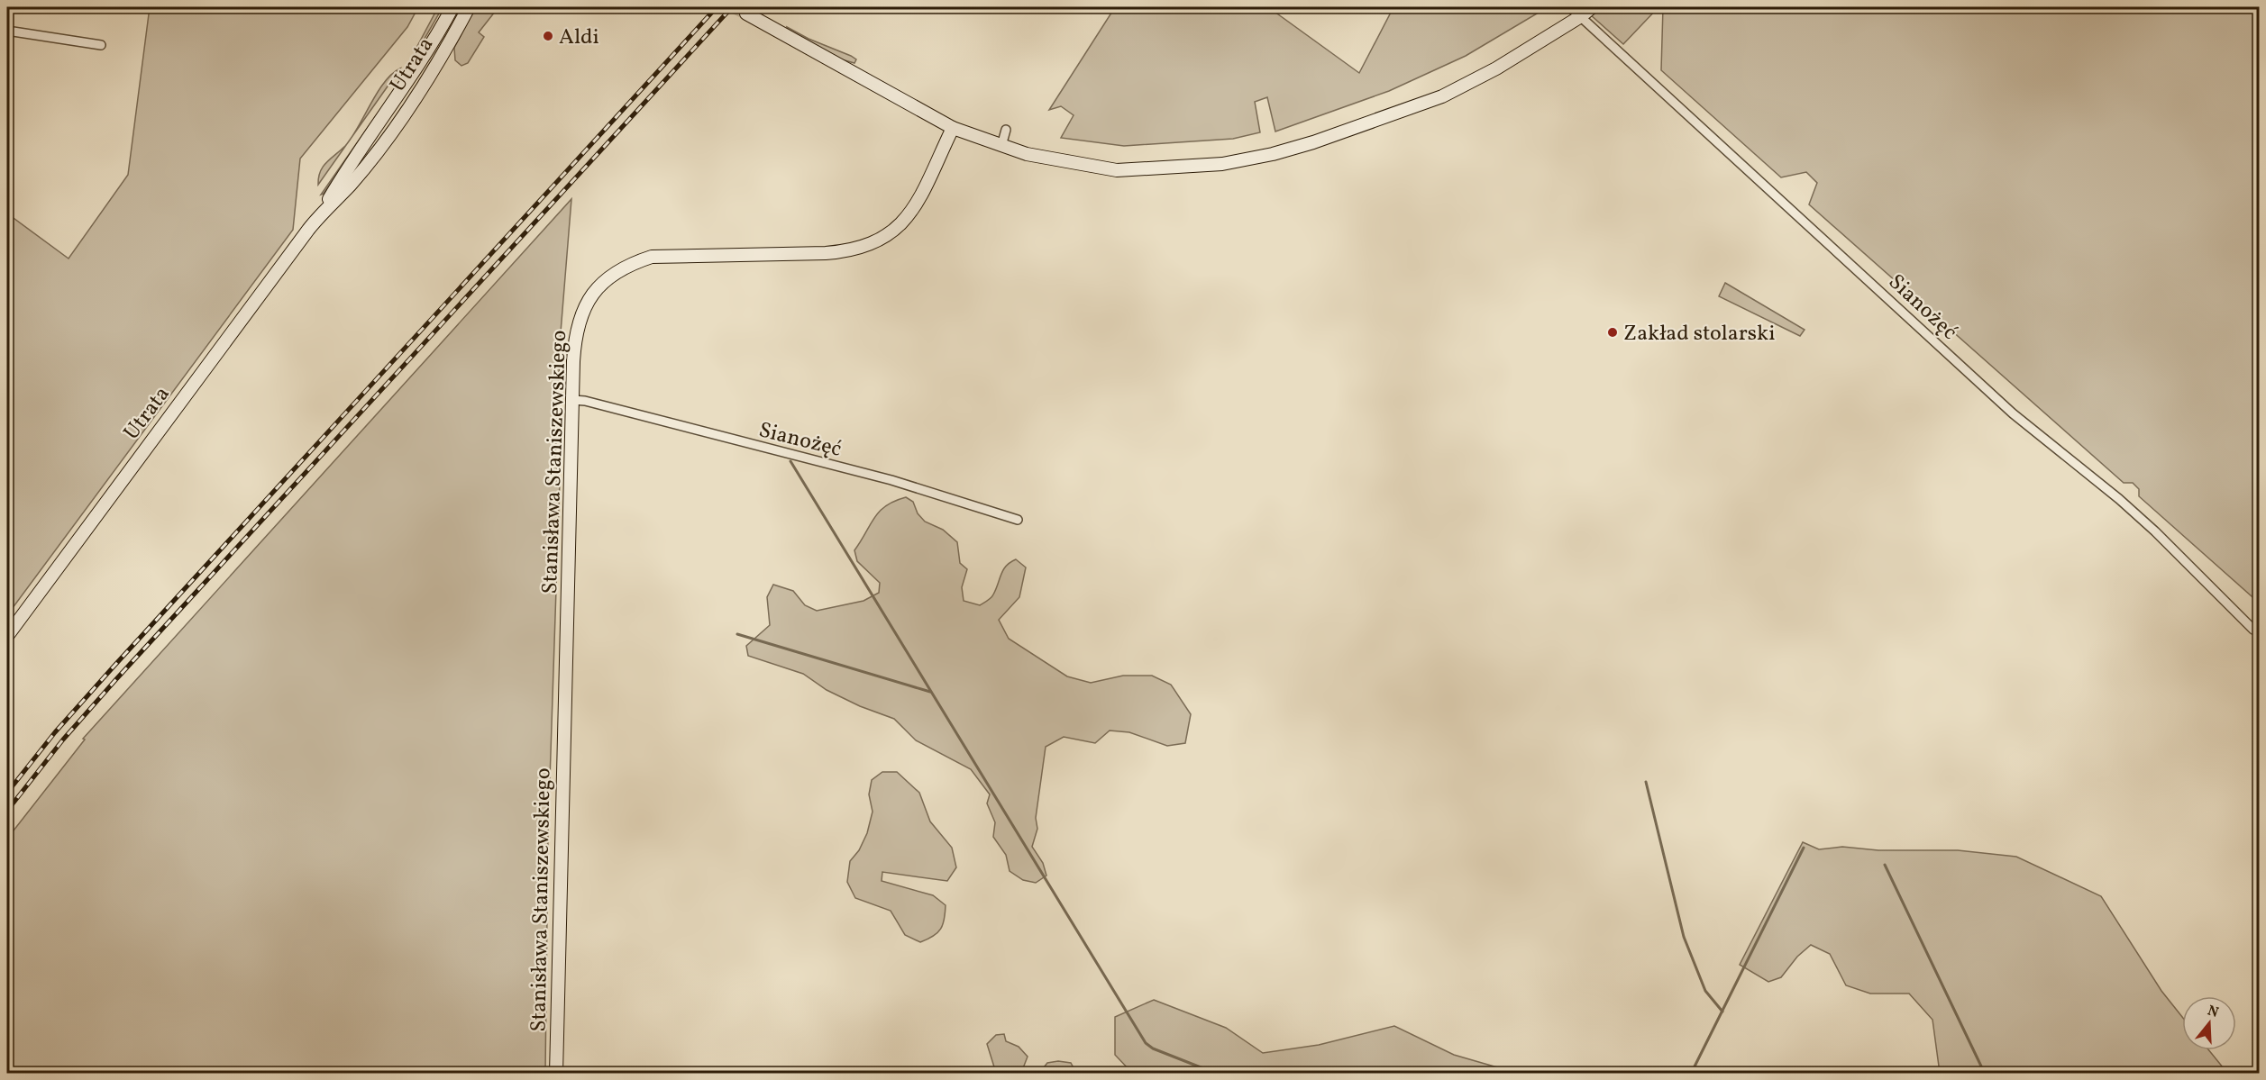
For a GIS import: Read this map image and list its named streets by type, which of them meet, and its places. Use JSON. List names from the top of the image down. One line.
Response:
{"streets":{"main road":["Utrata","Stanisława Staniszewskiego"],"street":["Sianożęć"]},"crossings":[["Sianożęć","Stanisława Staniszewskiego"]],"places":["Aldi","Zakład stolarski"],"north":"top"}
